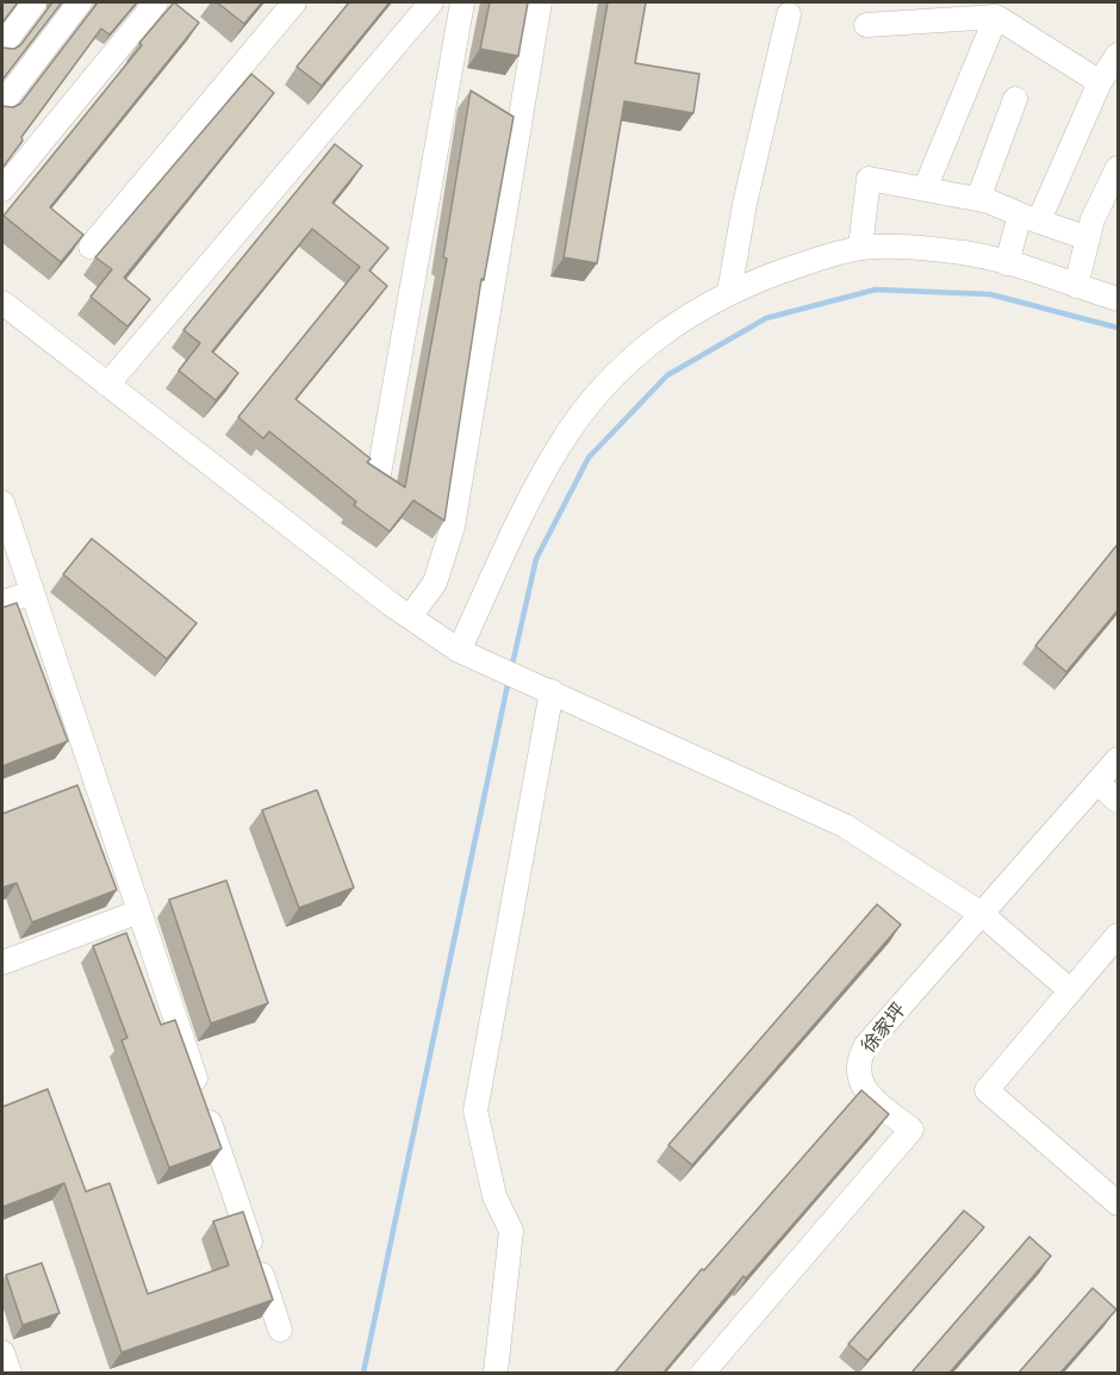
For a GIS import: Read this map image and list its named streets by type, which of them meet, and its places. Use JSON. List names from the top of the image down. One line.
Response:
{"streets":{"street":["徐家坪"]}}
